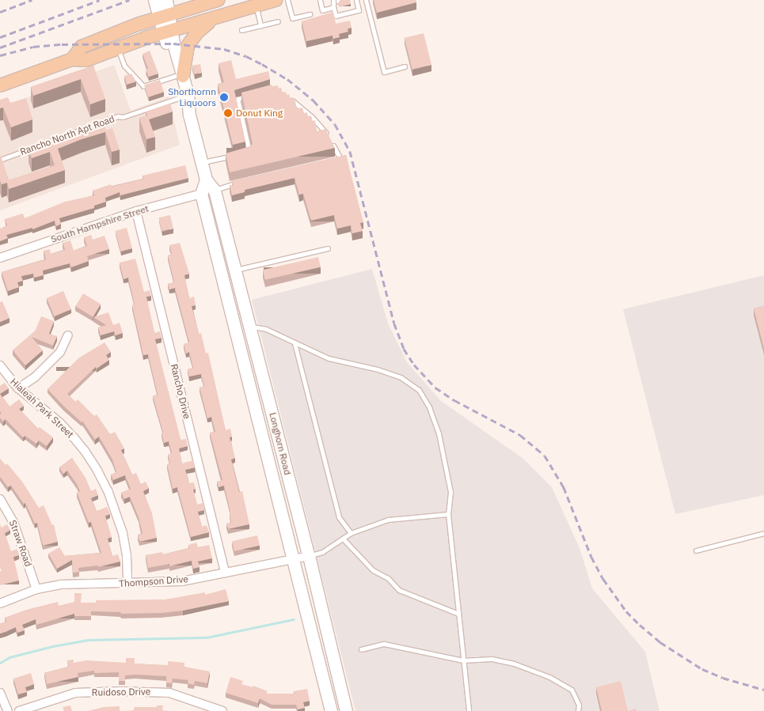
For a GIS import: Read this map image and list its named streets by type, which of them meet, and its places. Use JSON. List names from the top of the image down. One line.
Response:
{"streets":{"main road":["Longhorn Road"],"street":["South Hampshire Street","Rancho Drive","Hialeah Park Street","Straw Road","Thompson Drive","Ruidoso Drive"],"lane":["Rancho North Apt Road"]},"crossings":[["Rancho North Apt Road","Longhorn Road"],["South Hampshire Street","Rancho Drive"],["South Hampshire Street","Longhorn Road"],["Rancho Drive","Thompson Drive"],["Hialeah Park Street","Thompson Drive"],["Longhorn Road","Thompson Drive"],["Straw Road","Thompson Drive"]],"places":["Shorthornn Liquoors","Donut King"]}
